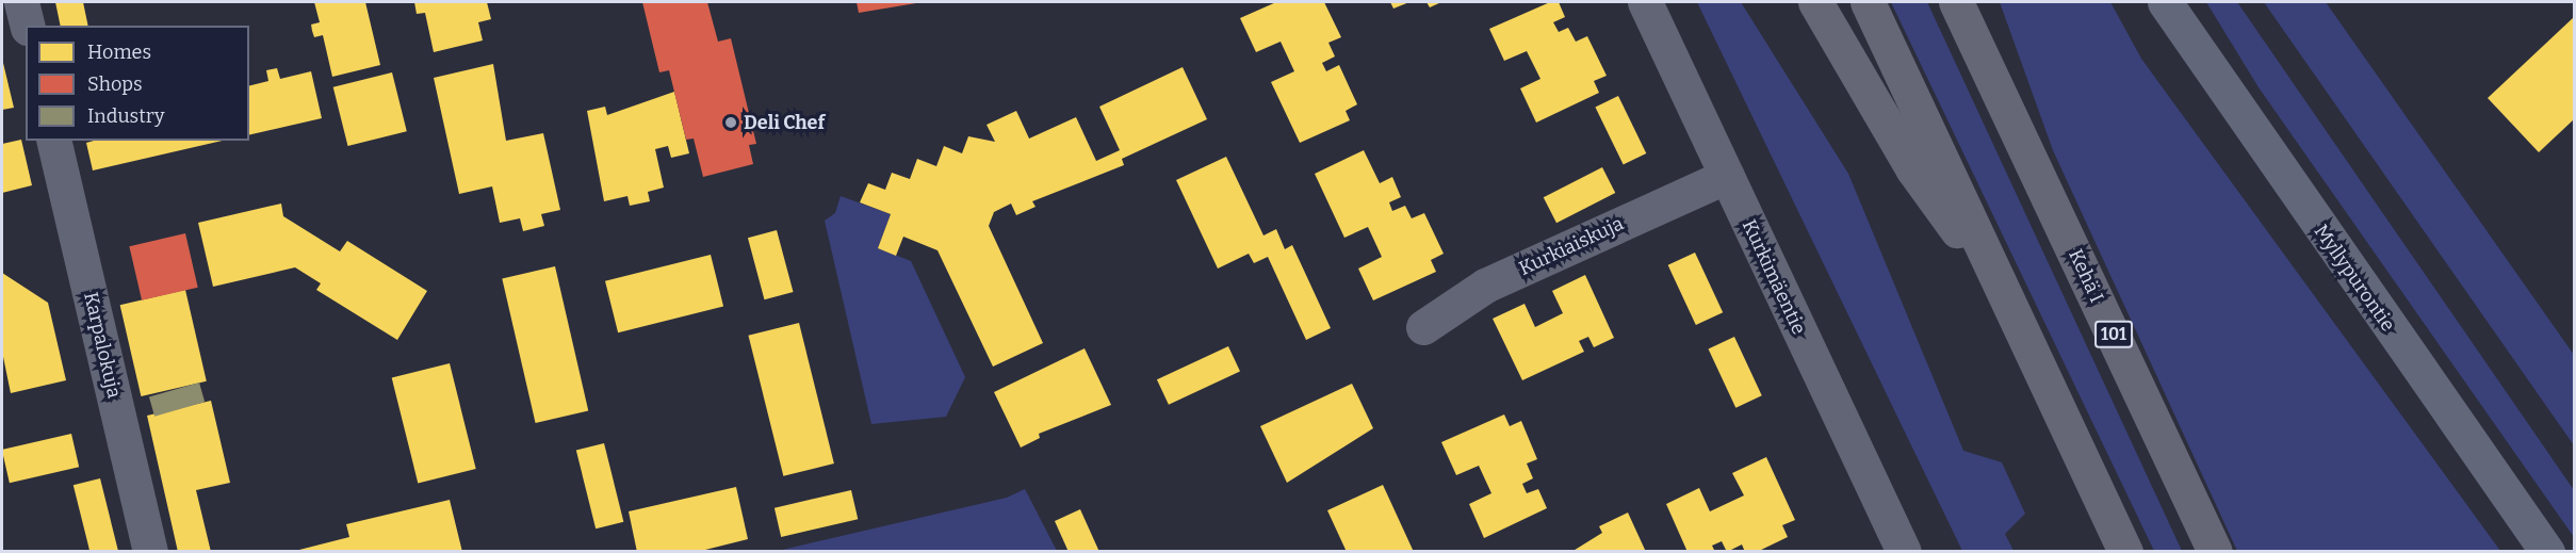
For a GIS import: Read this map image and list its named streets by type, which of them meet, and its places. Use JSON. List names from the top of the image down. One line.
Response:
{"streets":{"highway":["Kehä I","101"],"main road":["Myllypurontie"],"street":["Kurkiaiskuja","Kurkimäentie","Karpalokuja"]},"crossings":[["Kurkiaiskuja","Kurkimäentie"]],"places":["Deli Chef"],"legend":["Homes","Shops","Industry"]}
